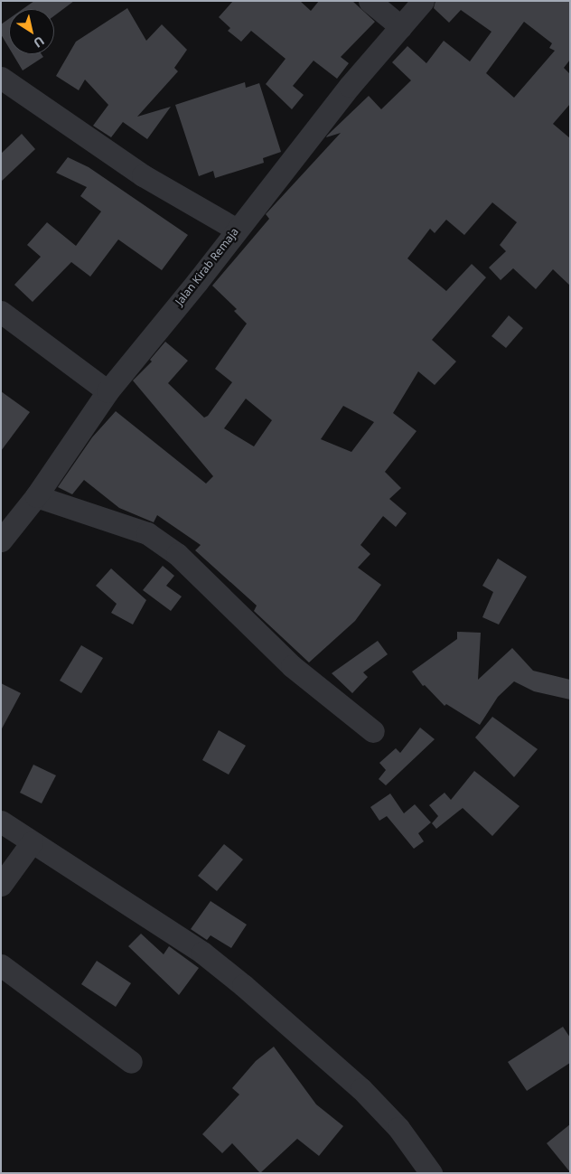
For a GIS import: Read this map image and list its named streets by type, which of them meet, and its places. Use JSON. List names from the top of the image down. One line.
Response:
{"streets":{"street":["Jalan Kirab Remaja"]},"north":"bottom right"}
